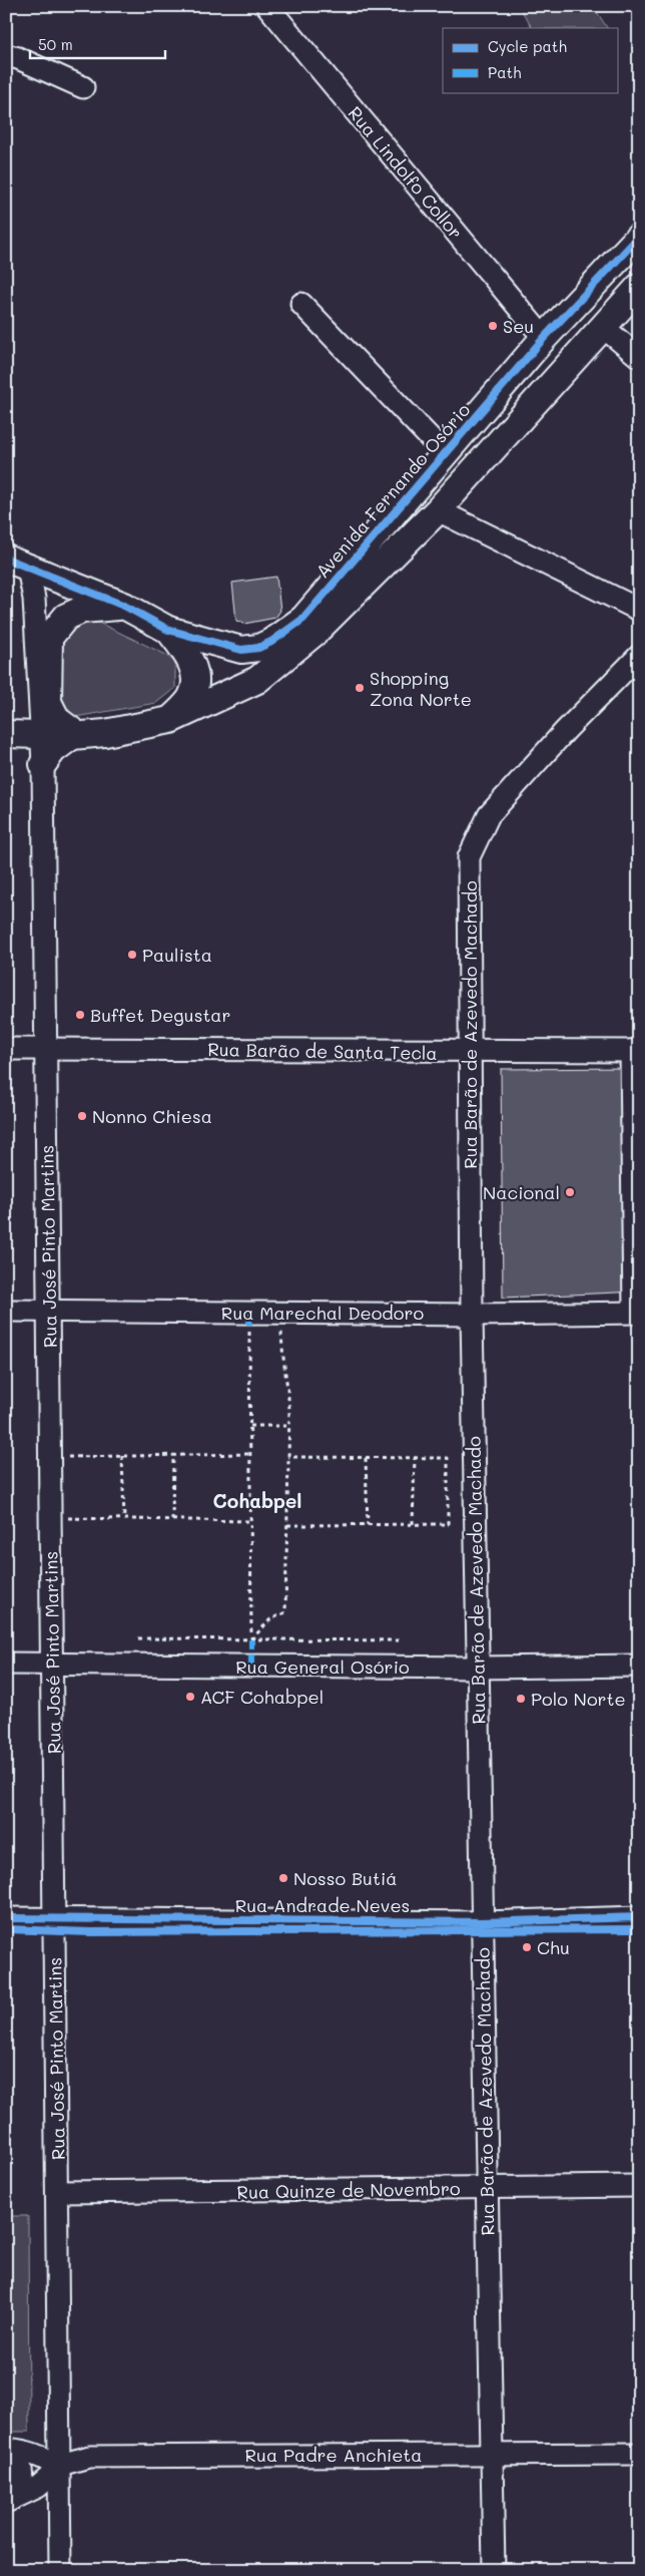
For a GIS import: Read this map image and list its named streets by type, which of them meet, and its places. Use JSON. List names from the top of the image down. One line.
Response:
{"streets":{"main road":["Avenida Fernando Osório"],"street":["Rua Lindolfo Collor","Rua Barão de Azevedo Machado","Rua Barão de Santa Tecla","Rua José Pinto Martins","Rua Marechal Deodoro","Rua General Osório","Rua Andrade Neves","Rua Quinze de Novembro","Rua Padre Anchieta"]},"crossings":[["Rua Lindolfo Collor","Avenida Fernando Osório"],["Avenida Fernando Osório","Rua José Pinto Martins"],["Rua Barão de Azevedo Machado","Rua Barão de Santa Tecla"],["Rua Barão de Azevedo Machado","Rua Marechal Deodoro"],["Rua Barão de Azevedo Machado","Rua General Osório"],["Rua Barão de Azevedo Machado","Rua Andrade Neves"],["Rua Barão de Azevedo Machado","Rua Quinze de Novembro"],["Rua Barão de Azevedo Machado","Rua Padre Anchieta"],["Rua Barão de Santa Tecla","Rua José Pinto Martins"],["Rua José Pinto Martins","Rua Marechal Deodoro"],["Rua José Pinto Martins","Rua General Osório"],["Rua José Pinto Martins","Rua Andrade Neves"],["Rua José Pinto Martins","Rua Quinze de Novembro"],["Rua José Pinto Martins","Rua Padre Anchieta"]],"districts":["Cohabpel"],"places":["Seu","Shopping Zona Norte","Paulista","Buffet Degustar","Nonno Chiesa","Nacional","ACF Cohabpel","Polo Norte","Nosso Butiá","Chu"],"legend":["Cycle path","Path"],"scale_bar":"50 m"}
